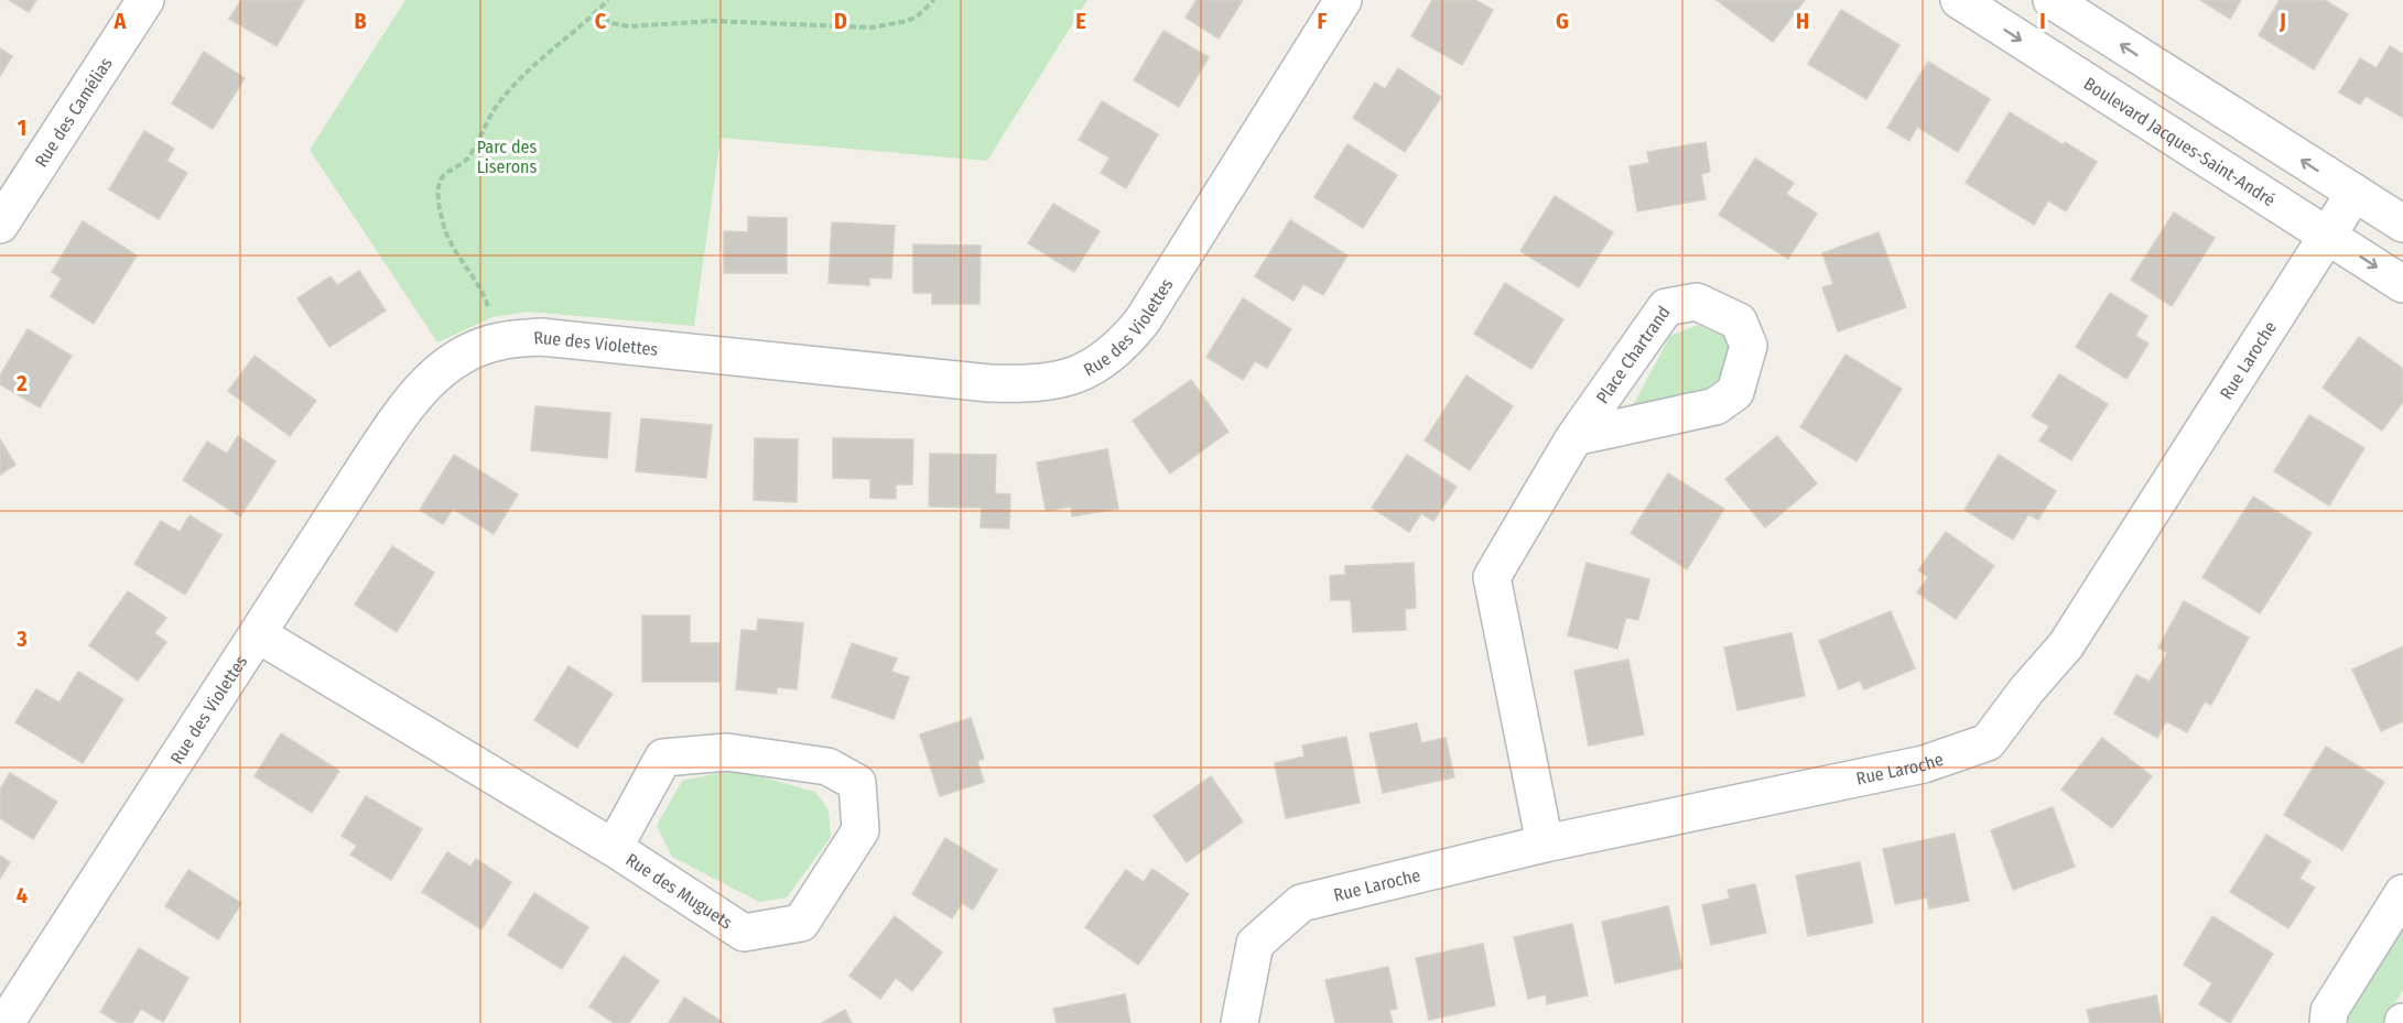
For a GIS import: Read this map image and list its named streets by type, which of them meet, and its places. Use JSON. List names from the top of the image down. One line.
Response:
{"streets":{"street":["Rue des Camélias","Boulevard Jacques-Saint-André","Rue des Violettes","Place Chartrand","Rue Laroche","Rue des Muguets"]},"crossings":[["Boulevard Jacques-Saint-André","Rue Laroche"],["Rue des Violettes","Rue des Muguets"],["Place Chartrand","Rue Laroche"]],"parks":["Parc des Liserons"],"grid":{"columns":["A","B","C","D","E","F","G","H","I","J"],"rows":["1","2","3","4"]}}
